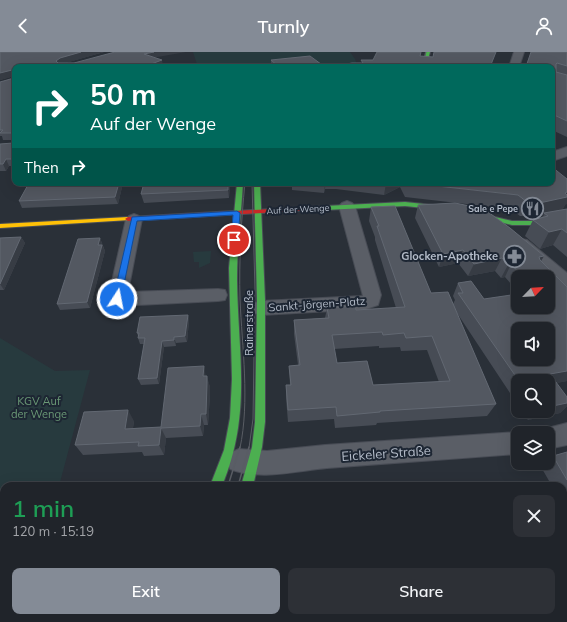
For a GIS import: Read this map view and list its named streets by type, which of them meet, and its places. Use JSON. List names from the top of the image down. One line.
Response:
{"streets":{"street":["Auf der Wenge","Sankt-Jörgen-Platz","Rainerstraße","Eickeler Straße"]},"crossings":[["Auf der Wenge","Sankt-Jörgen-Platz"],["Auf der Wenge","Rainerstraße"],["Sankt-Jörgen-Platz","Rainerstraße"],["Rainerstraße","Eickeler Straße"]],"parks":["KGV Auf der Wenge"],"places":{"restaurant":["Sale e Pepe"],"pharmacy":["Glocken-Apotheke"]},"north":"top right","page":{"header":"Turnly","turn":["50 m","Auf der Wenge"],"then":"Then","heading":["1 min","120 m · 15:19"],"buttons":["Exit","Share"]}}
